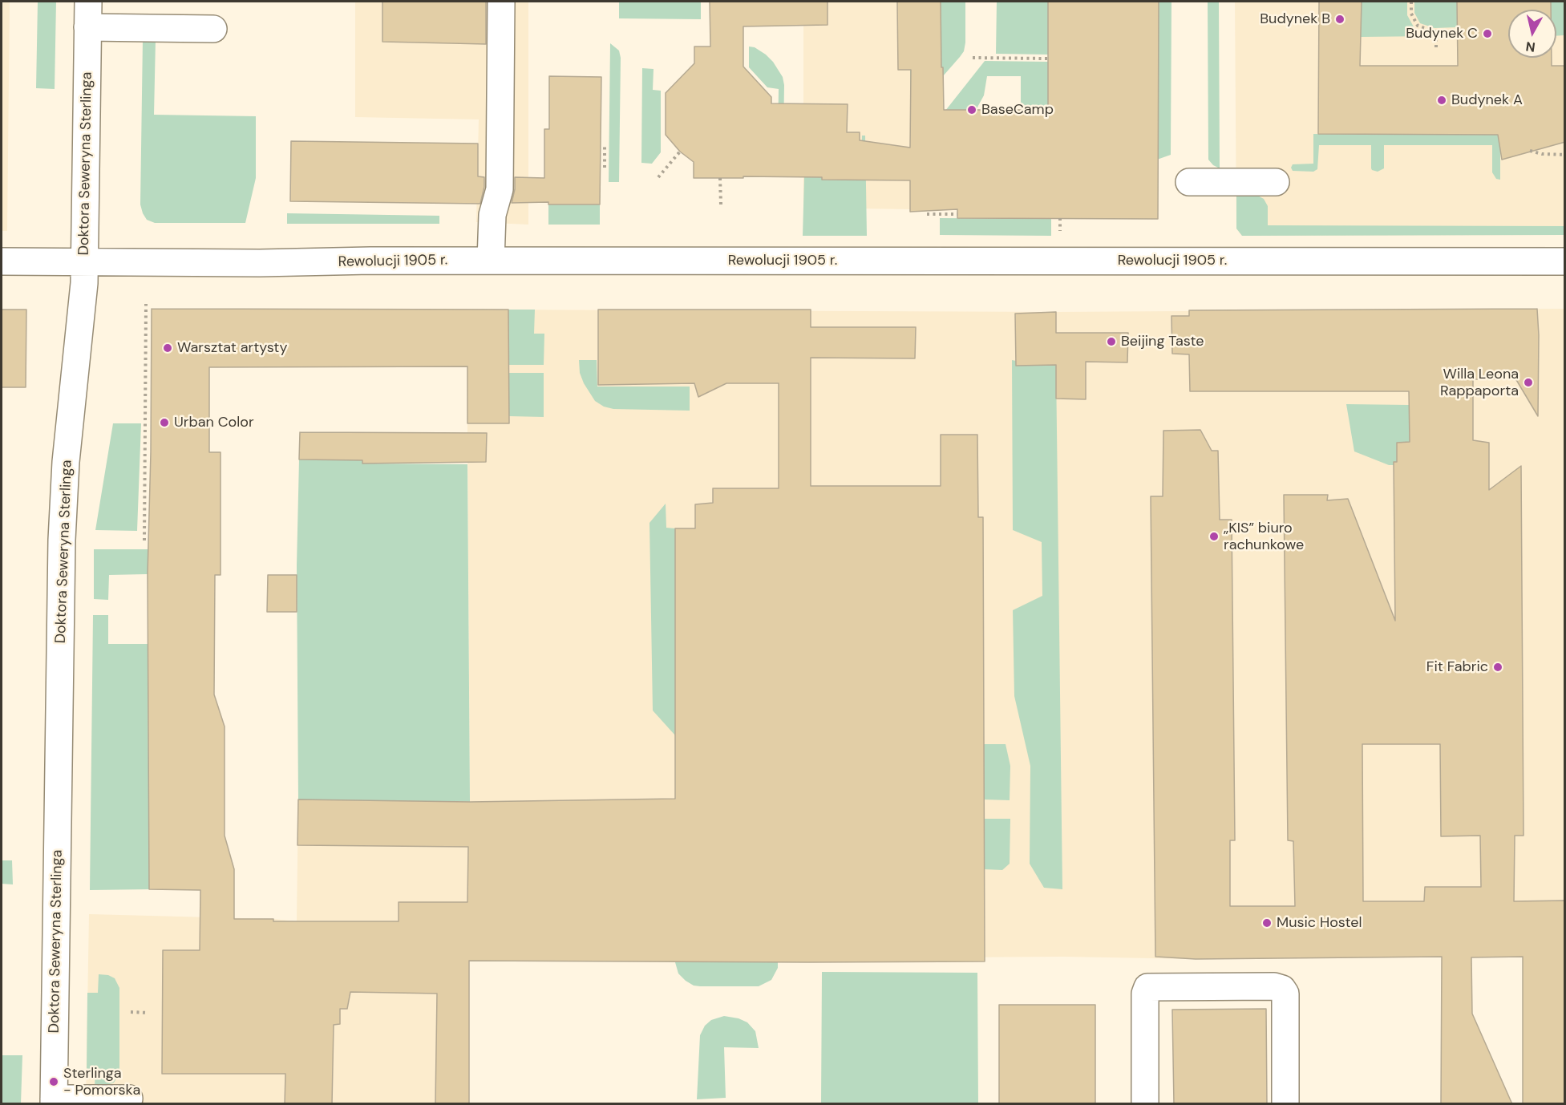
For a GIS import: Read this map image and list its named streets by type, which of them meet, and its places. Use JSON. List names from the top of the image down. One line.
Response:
{"streets":{"street":["Doktora Seweryna Sterlinga","Rewolucji 1905 r."]},"crossings":[["Doktora Seweryna Sterlinga","Rewolucji 1905 r."]],"places":["Budynek B","Budynek C","Budynek A","BaseCamp","Beijing Taste","Warsztat artysty","Willa Leona Rappaporta","Urban Color","„KIS” biuro rachunkowe","Fit Fabric","Music Hostel","Sterlinga - Pomorska"],"north":"bottom"}
